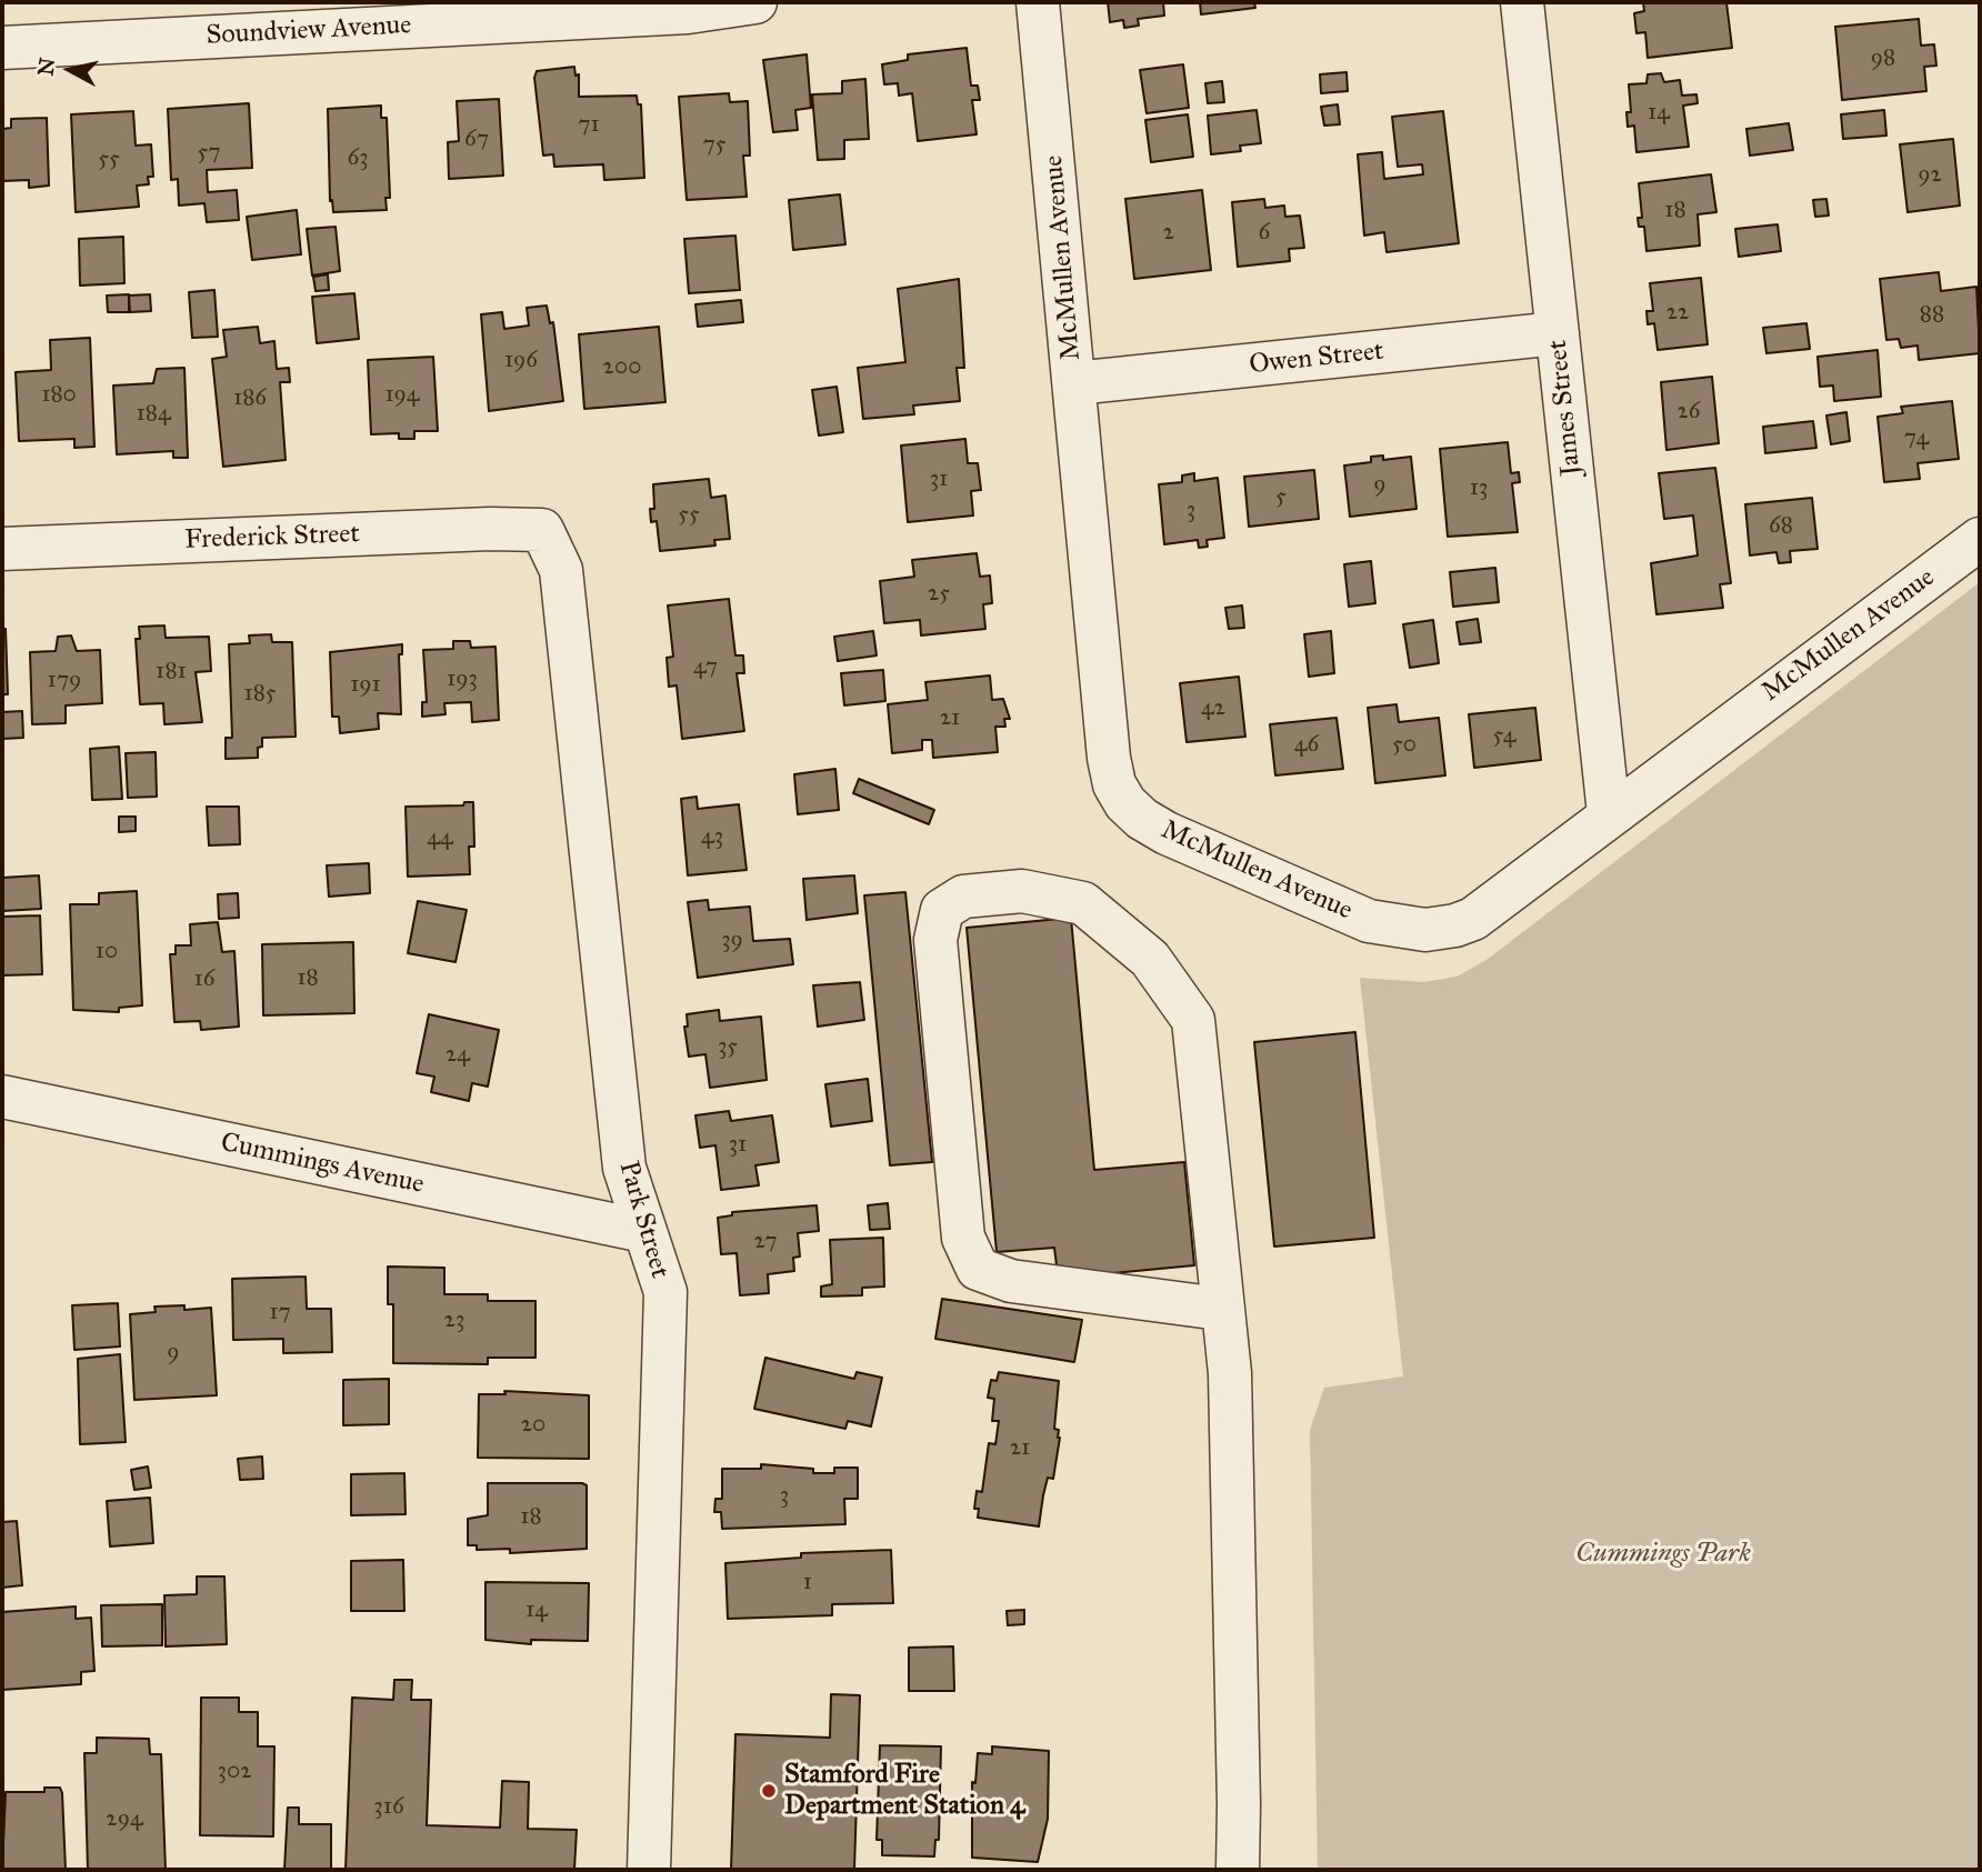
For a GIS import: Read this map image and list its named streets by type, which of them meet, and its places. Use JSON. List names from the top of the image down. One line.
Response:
{"streets":{"street":["Soundview Avenue","McMullen Avenue","Owen Street","James Street","Frederick Street","Cummings Avenue","Park Street"]},"crossings":[["McMullen Avenue","Owen Street"],["McMullen Avenue","James Street"],["Owen Street","James Street"],["Frederick Street","Park Street"],["Cummings Avenue","Park Street"]],"parks":["Cummings Park"],"places":["Stamford Fire Department Station 4"],"house_numbers":["98","14","71","67","75","57","63","55","92","18","2","6","22","88","196","200","180","194","186","26","184","74","31","9","13","5","3","55","68","25","47","181","193","179","191","185","42","21","54","46","50","43","44","39","10","18","16","35","24","31","27","17","23","9","20","21","3","18","1","14","302","316","294"],"north":"left"}
